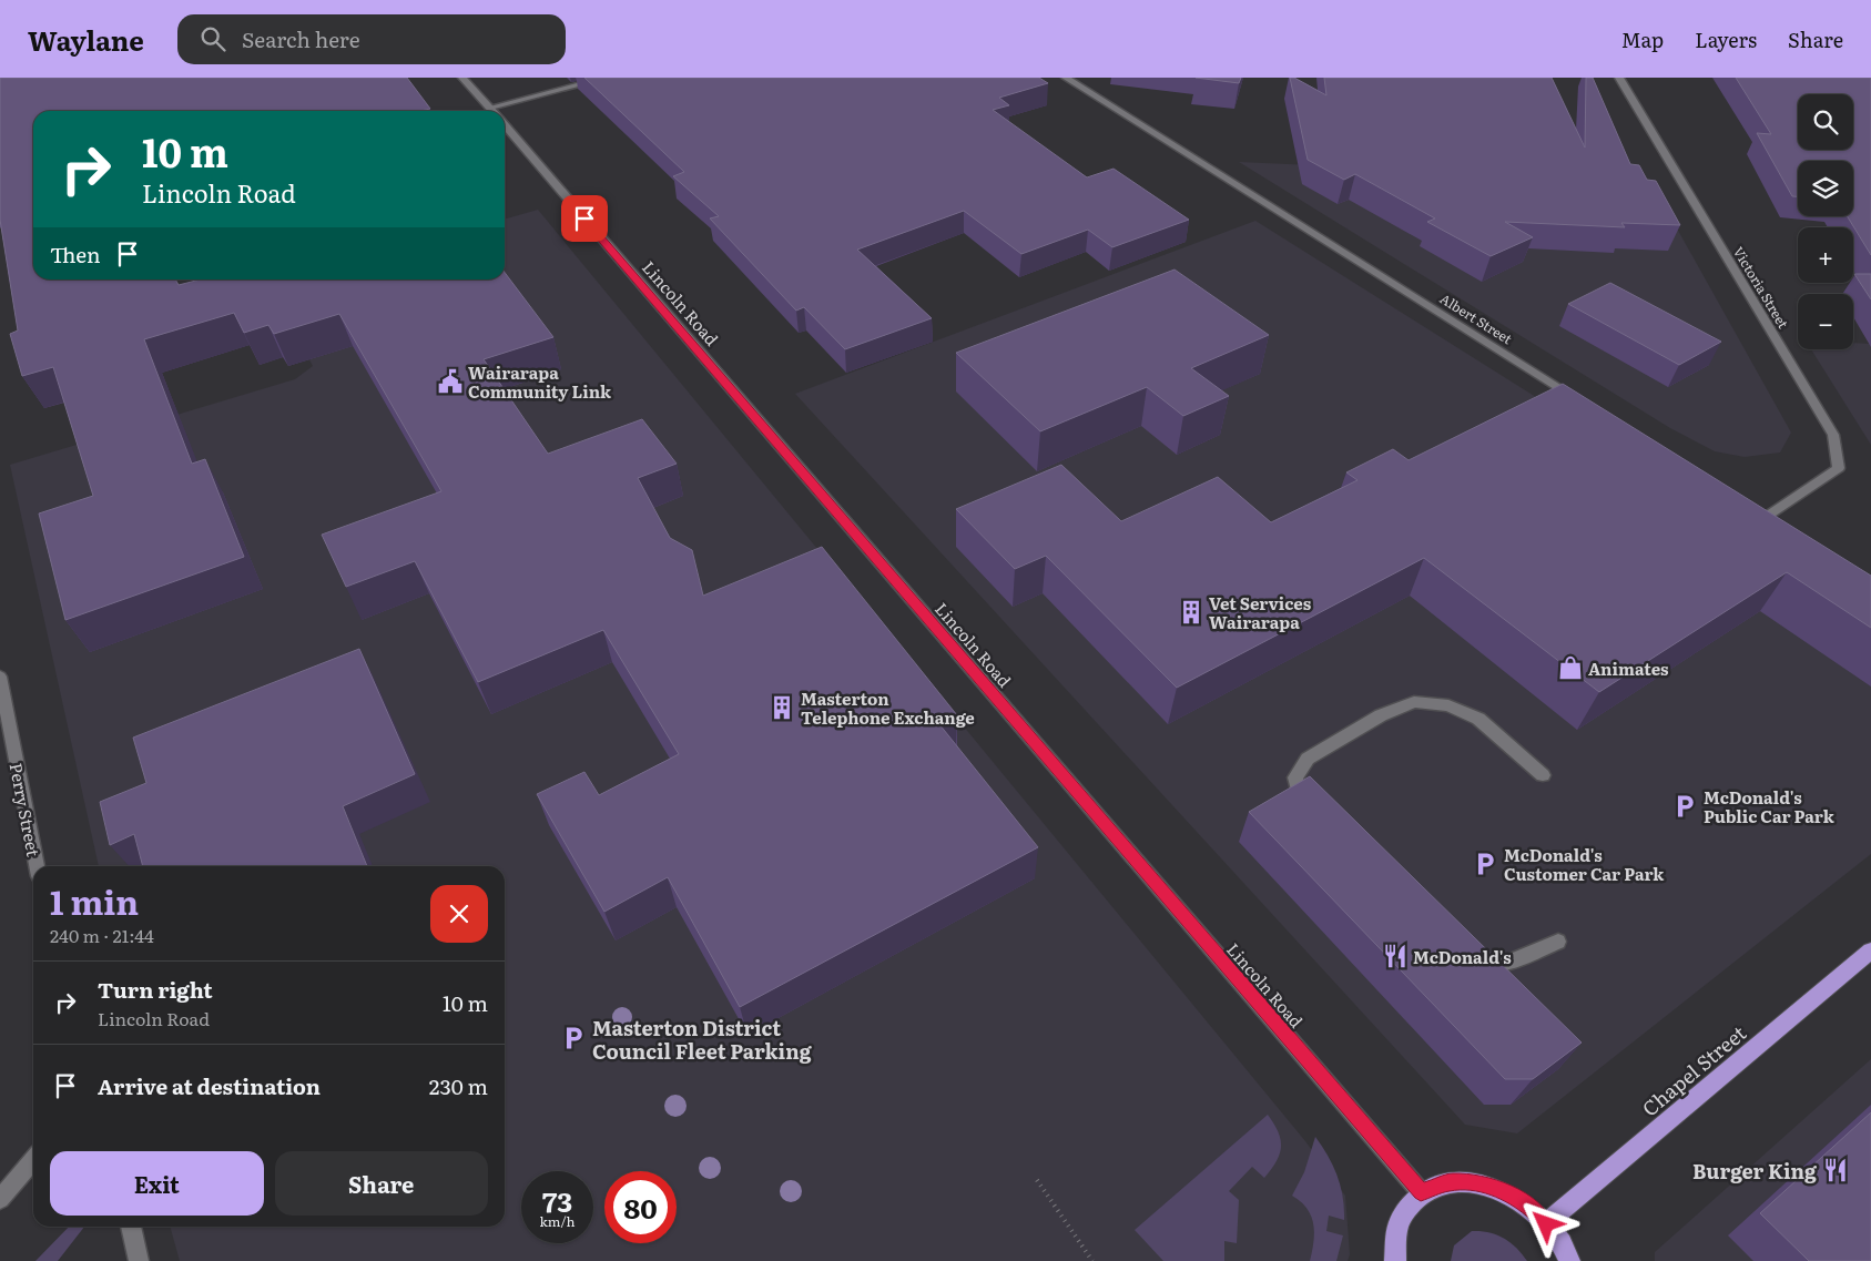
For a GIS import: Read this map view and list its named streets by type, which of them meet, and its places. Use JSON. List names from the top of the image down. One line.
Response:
{"streets":{"highway":["Chapel Street"],"street":["Victoria Street","Lincoln Road","Albert Street","Perry Street"]},"places":{"public building":["Wairarapa Community Link"],"building":["Vet Services Wairarapa","Masterton Telephone Exchange"],"shop":["Animates"],"parking":["McDonald's Public Car Park","McDonald's Customer Car Park","Masterton District Council Fleet Parking"],"restaurant":["McDonald's","Burger King"]},"page":{"header":"Waylane","search":"Search here","nav":["Map","Layers","Share"],"map_buttons":["+","−"],"turn":["10 m","Lincoln Road"],"then":"Then","heading":["1 min","240 m · 21:44"],"list":[{"name":"Turn right","note":"Lincoln Road","value":"10 m"},{"name":"Arrive at destination","value":"230 m"}],"buttons":["Exit","Share"],"speed":"73 km/h","limit":"80"}}
